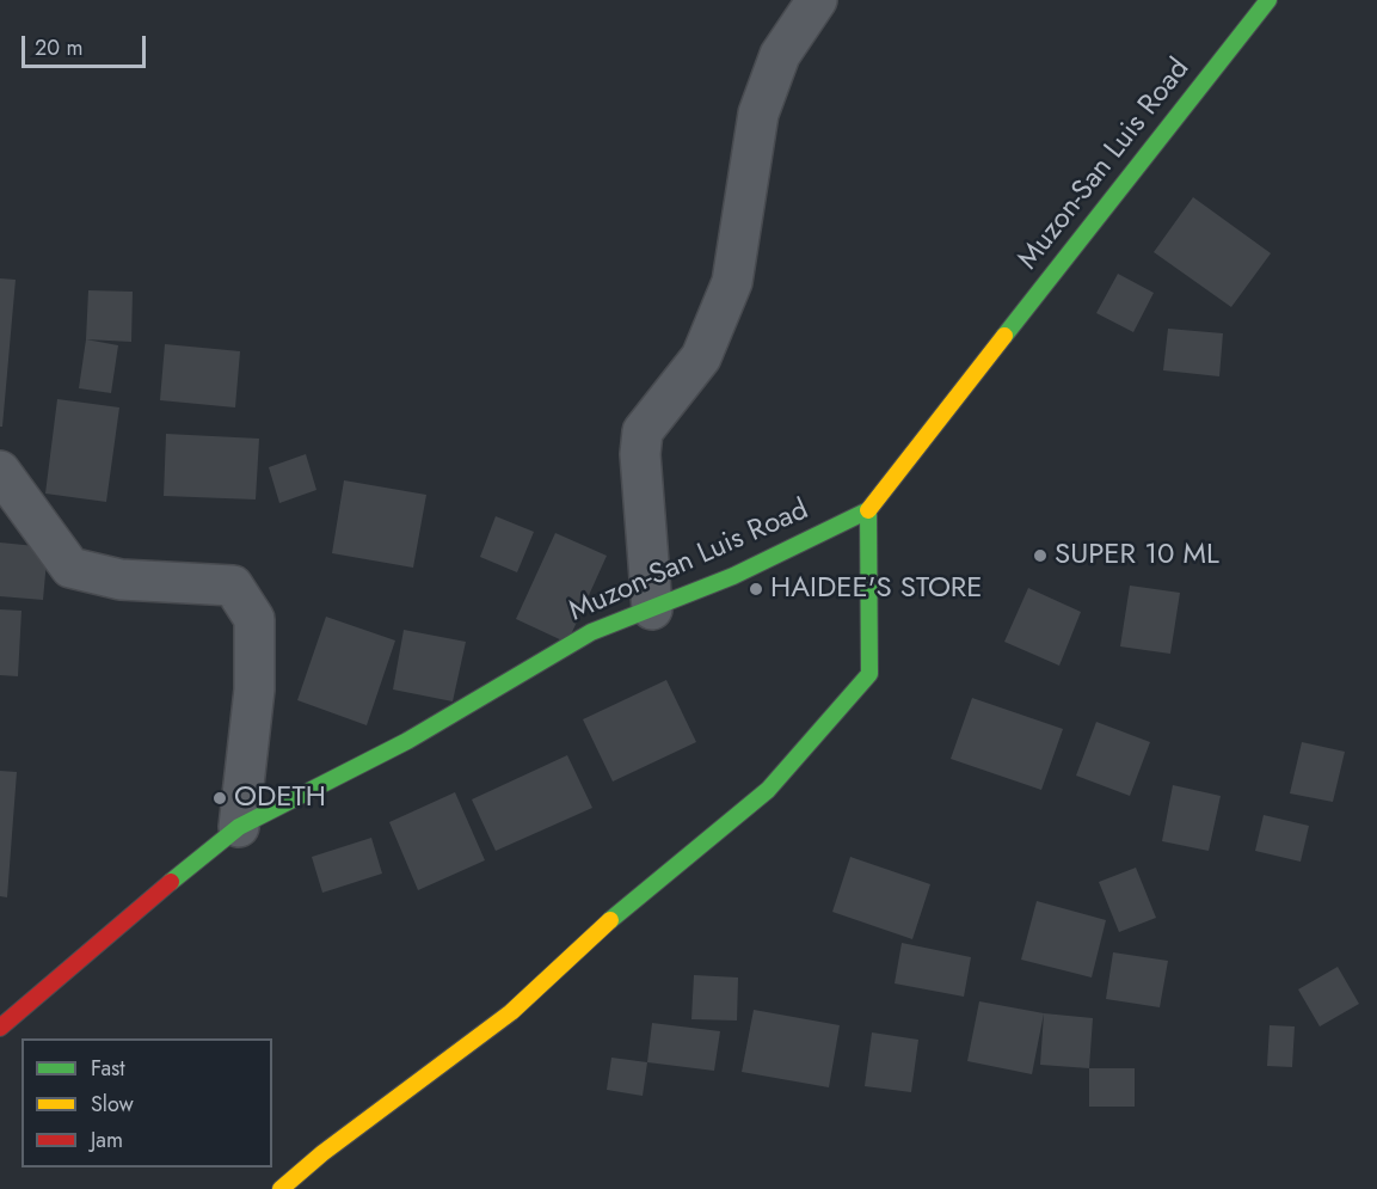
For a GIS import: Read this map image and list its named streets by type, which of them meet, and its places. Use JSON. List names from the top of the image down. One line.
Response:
{"streets":{"main road":["Muzon-San Luis Road"]},"places":["SUPER 10 ML","HAIDEE'S STORE","ODETH"],"legend":["Fast","Slow","Jam"],"scale_bar":"20 m"}
